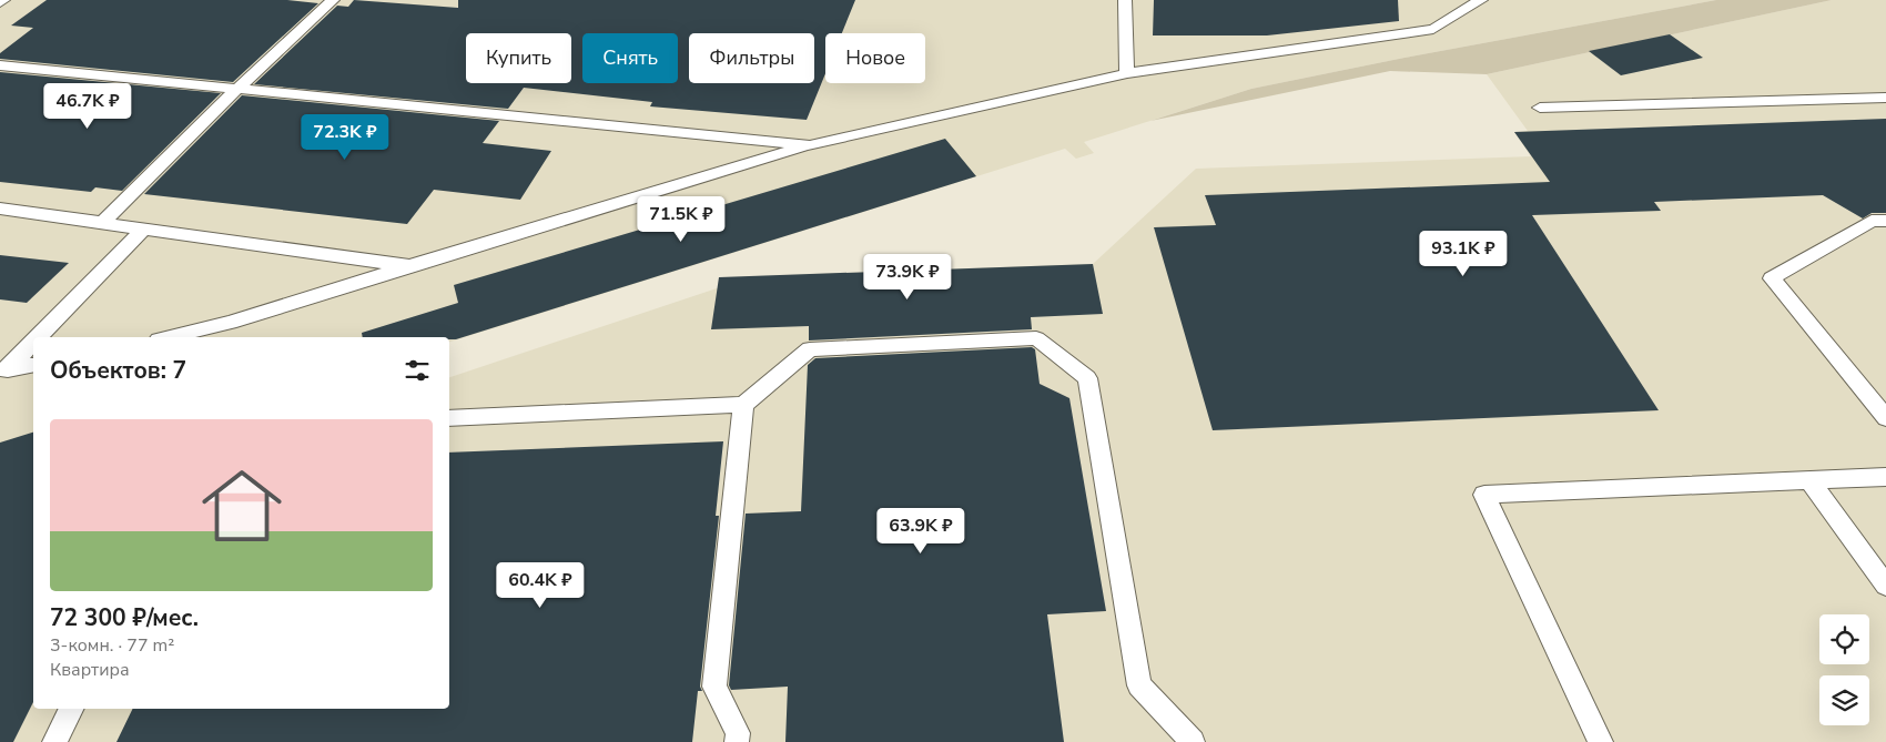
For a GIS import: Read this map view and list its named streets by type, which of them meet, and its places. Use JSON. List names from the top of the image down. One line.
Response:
{"page":{"chip":["Купить","Снять","Фильтры","Новое"],"price":["46.7K ₽","72.3K ₽","71.5K ₽","93.1K ₽","73.9K ₽","63.9K ₽","60.4K ₽"],"heading":"Объектов: 7","list":[{"name":"72 300 ₽/мес.","note":"3-комн. · 77 m² · Квартира"}]}}
